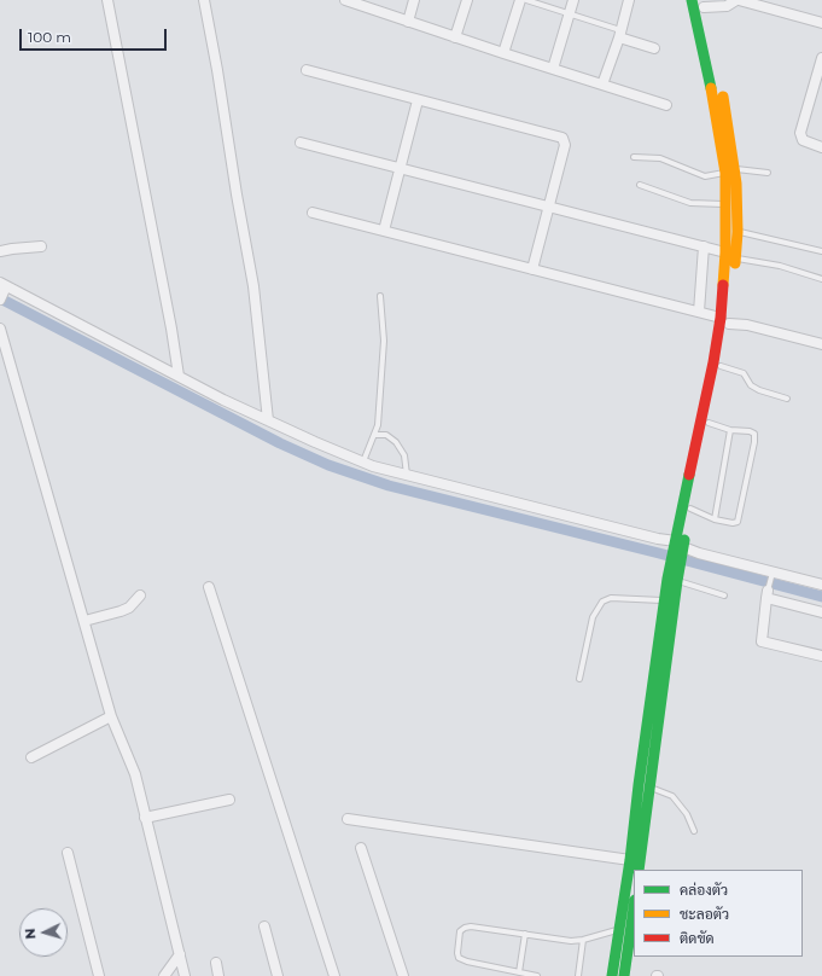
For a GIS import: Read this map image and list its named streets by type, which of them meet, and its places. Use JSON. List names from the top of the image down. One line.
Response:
{"legend":["คล่องตัว","ชะลอตัว","ติดขัด"],"scale_bar":"100 m","north":"left"}
